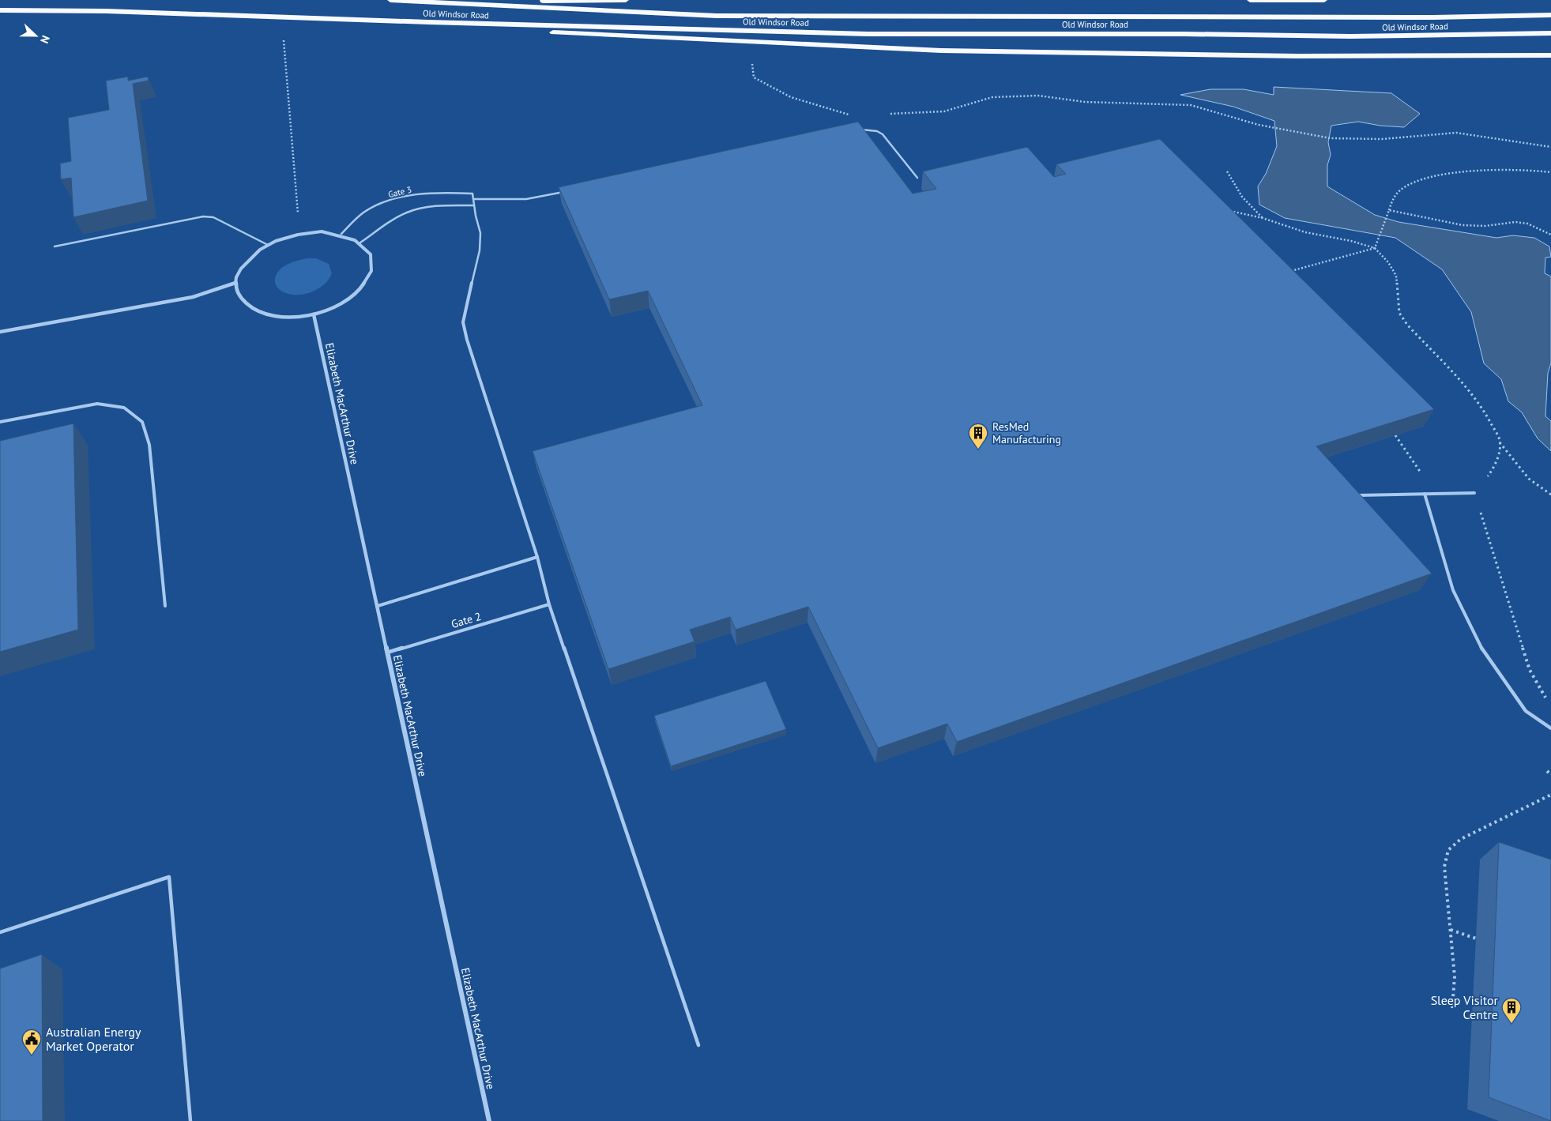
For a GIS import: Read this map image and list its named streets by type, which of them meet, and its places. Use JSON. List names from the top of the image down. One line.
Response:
{"streets":{"highway":["Old Windsor Road"],"street":["Elizabeth MacArthur Drive"],"lane":["Gate 3","Gate 2"]},"crossings":[["Gate 3","Elizabeth MacArthur Drive"],["Elizabeth MacArthur Drive","Gate 2"]],"places":{"building":["ResMed Manufacturing","Sleep Visitor Centre"],"public building":["Australian Energy Market Operator"]},"north":"right"}
